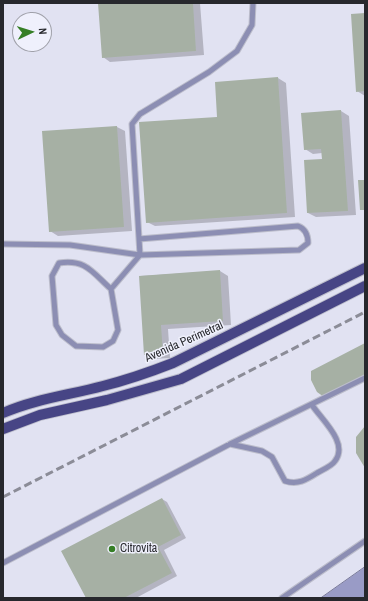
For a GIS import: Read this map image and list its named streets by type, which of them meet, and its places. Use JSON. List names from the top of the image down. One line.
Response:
{"streets":{"main road":["Avenida Perimetral"]},"places":["Citrovita"],"north":"right"}
